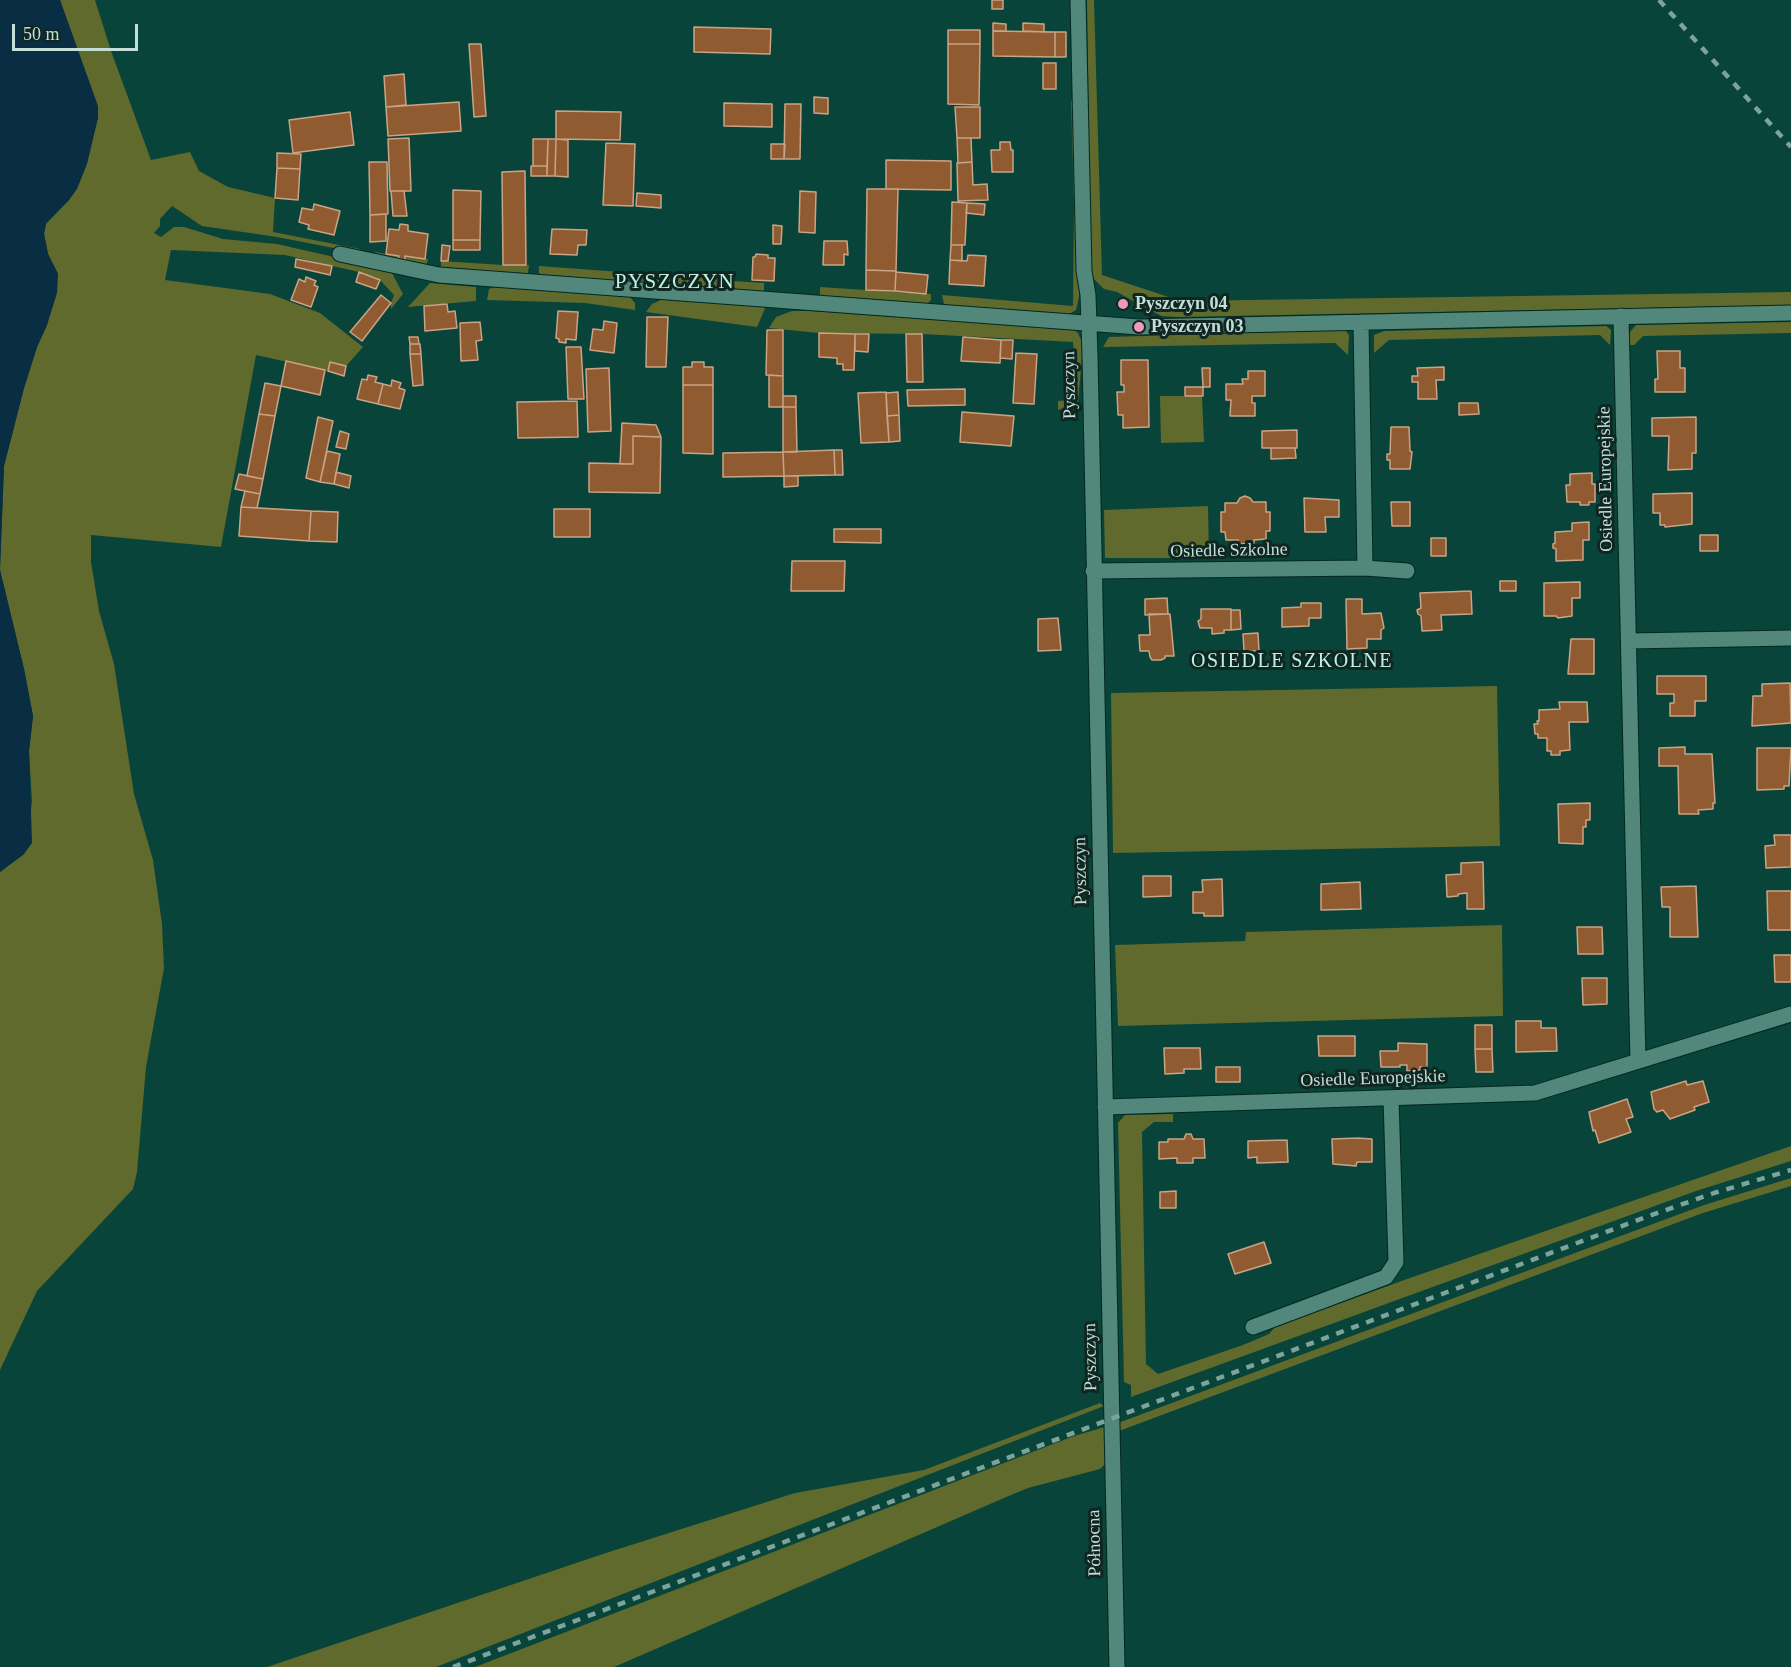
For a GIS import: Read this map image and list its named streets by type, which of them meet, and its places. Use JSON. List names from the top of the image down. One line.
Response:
{"streets":{"street":["Pyszczyn","Osiedle Europejskie","Osiedle Szkolne","Północna"]},"crossings":[["Pyszczyn","Osiedle Europejskie"],["Pyszczyn","Osiedle Szkolne"],["Pyszczyn","Północna"]],"districts":["PYSZCZYN","OSIEDLE SZKOLNE"],"places":["Pyszczyn 04","Pyszczyn 03"],"scale_bar":"50 m"}
